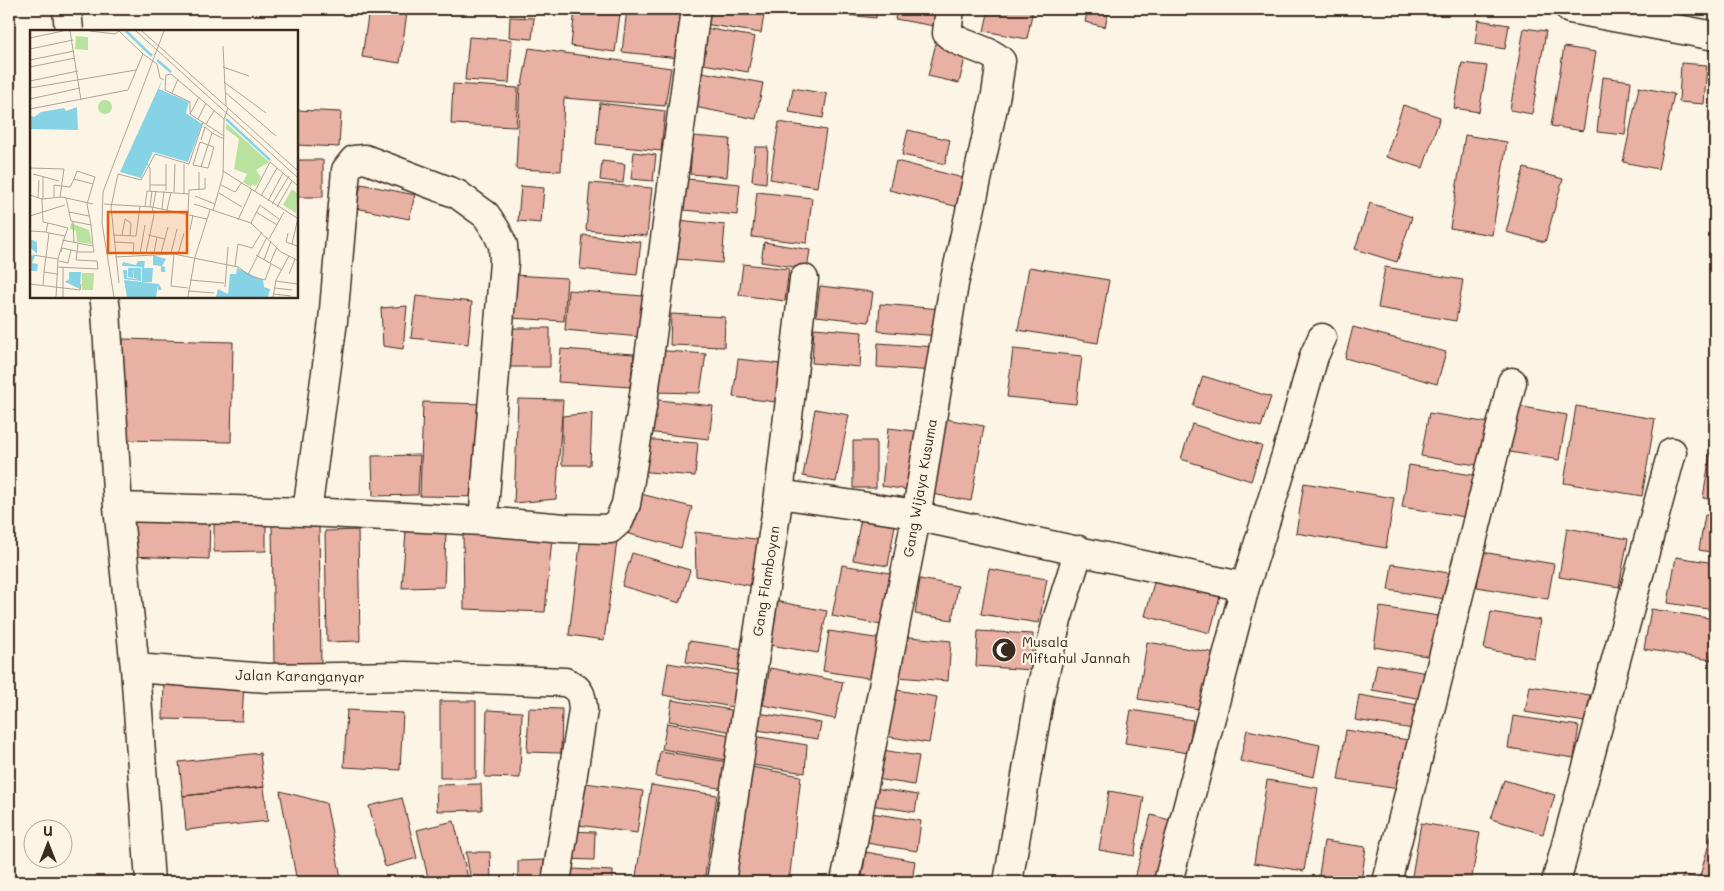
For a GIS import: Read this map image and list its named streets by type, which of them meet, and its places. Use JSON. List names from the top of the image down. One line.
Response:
{"streets":{"street":["Gang Wijaya Kusuma","Gang Flamboyan","Jalan Karanganyar"]},"places":{"mosque":["Musala Miftahul Jannah"]},"north":"top"}
